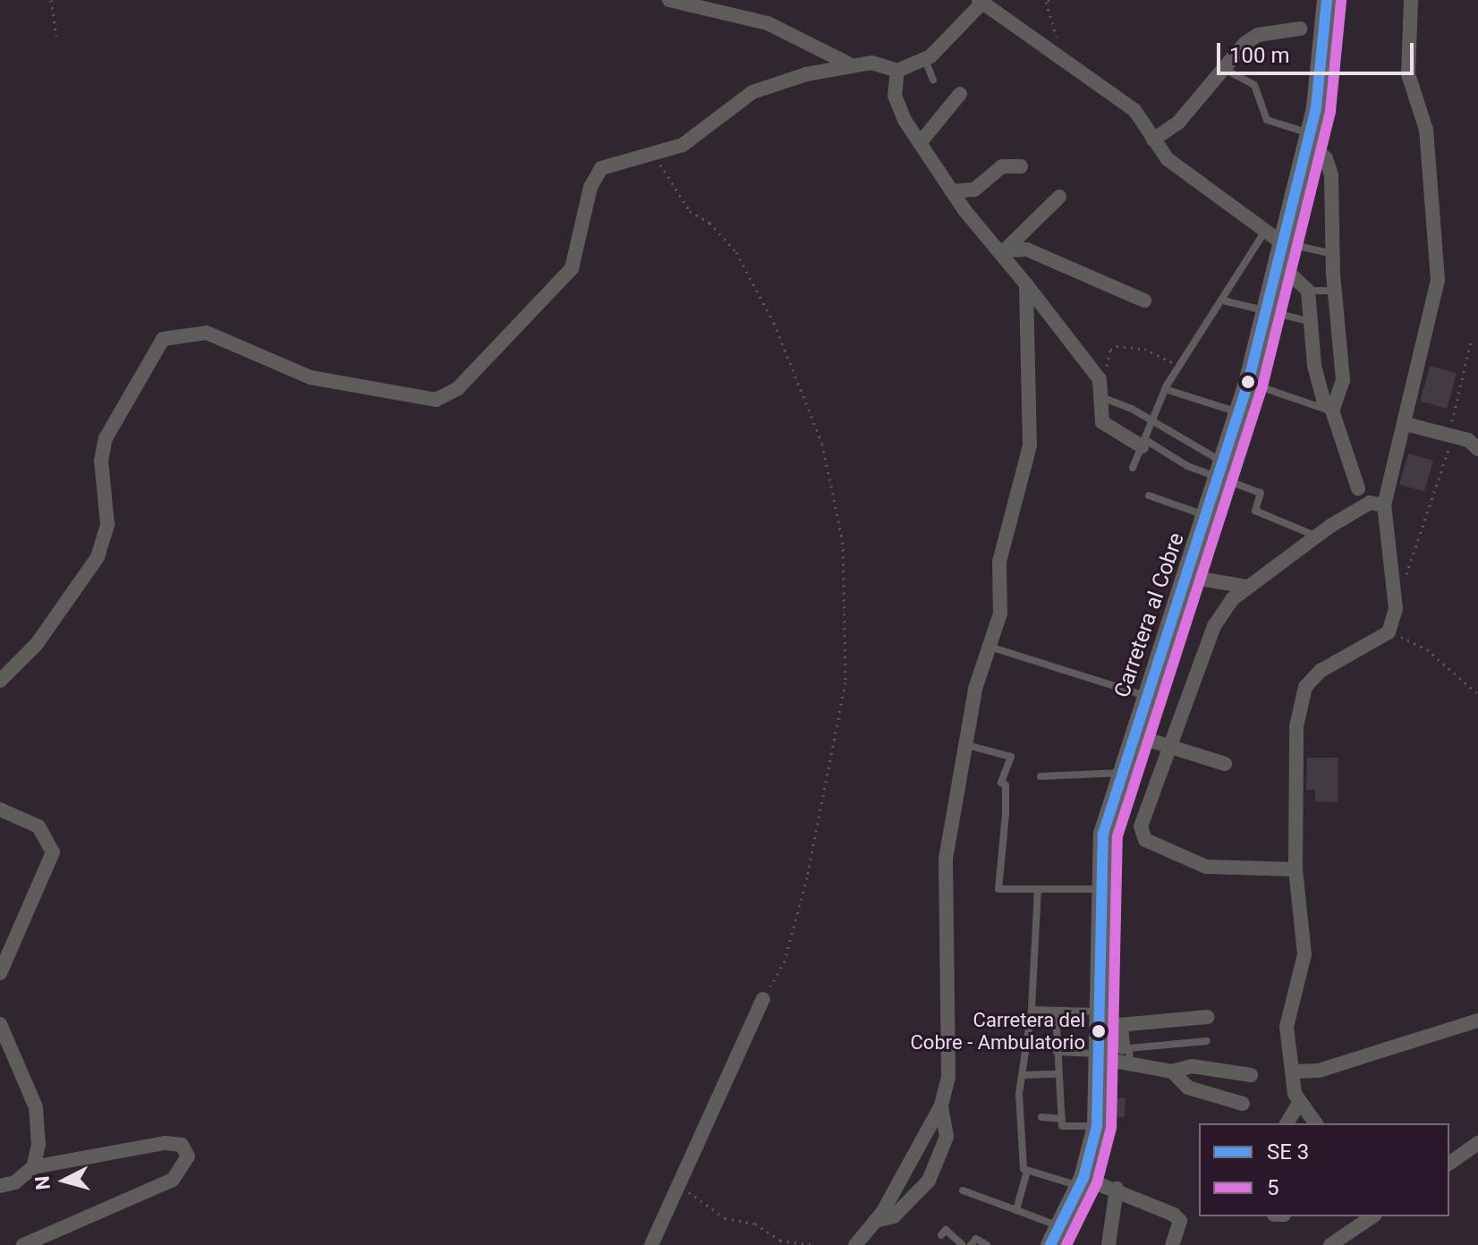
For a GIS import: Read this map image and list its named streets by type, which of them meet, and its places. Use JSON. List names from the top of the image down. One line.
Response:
{"streets":{"street":["Carretera al Cobre"]},"places":["Carretera del Cobre - Ambulatorio"],"lines":["transit line 5"],"legend":["SE 3","5"],"scale_bar":"100 m","north":"left"}
